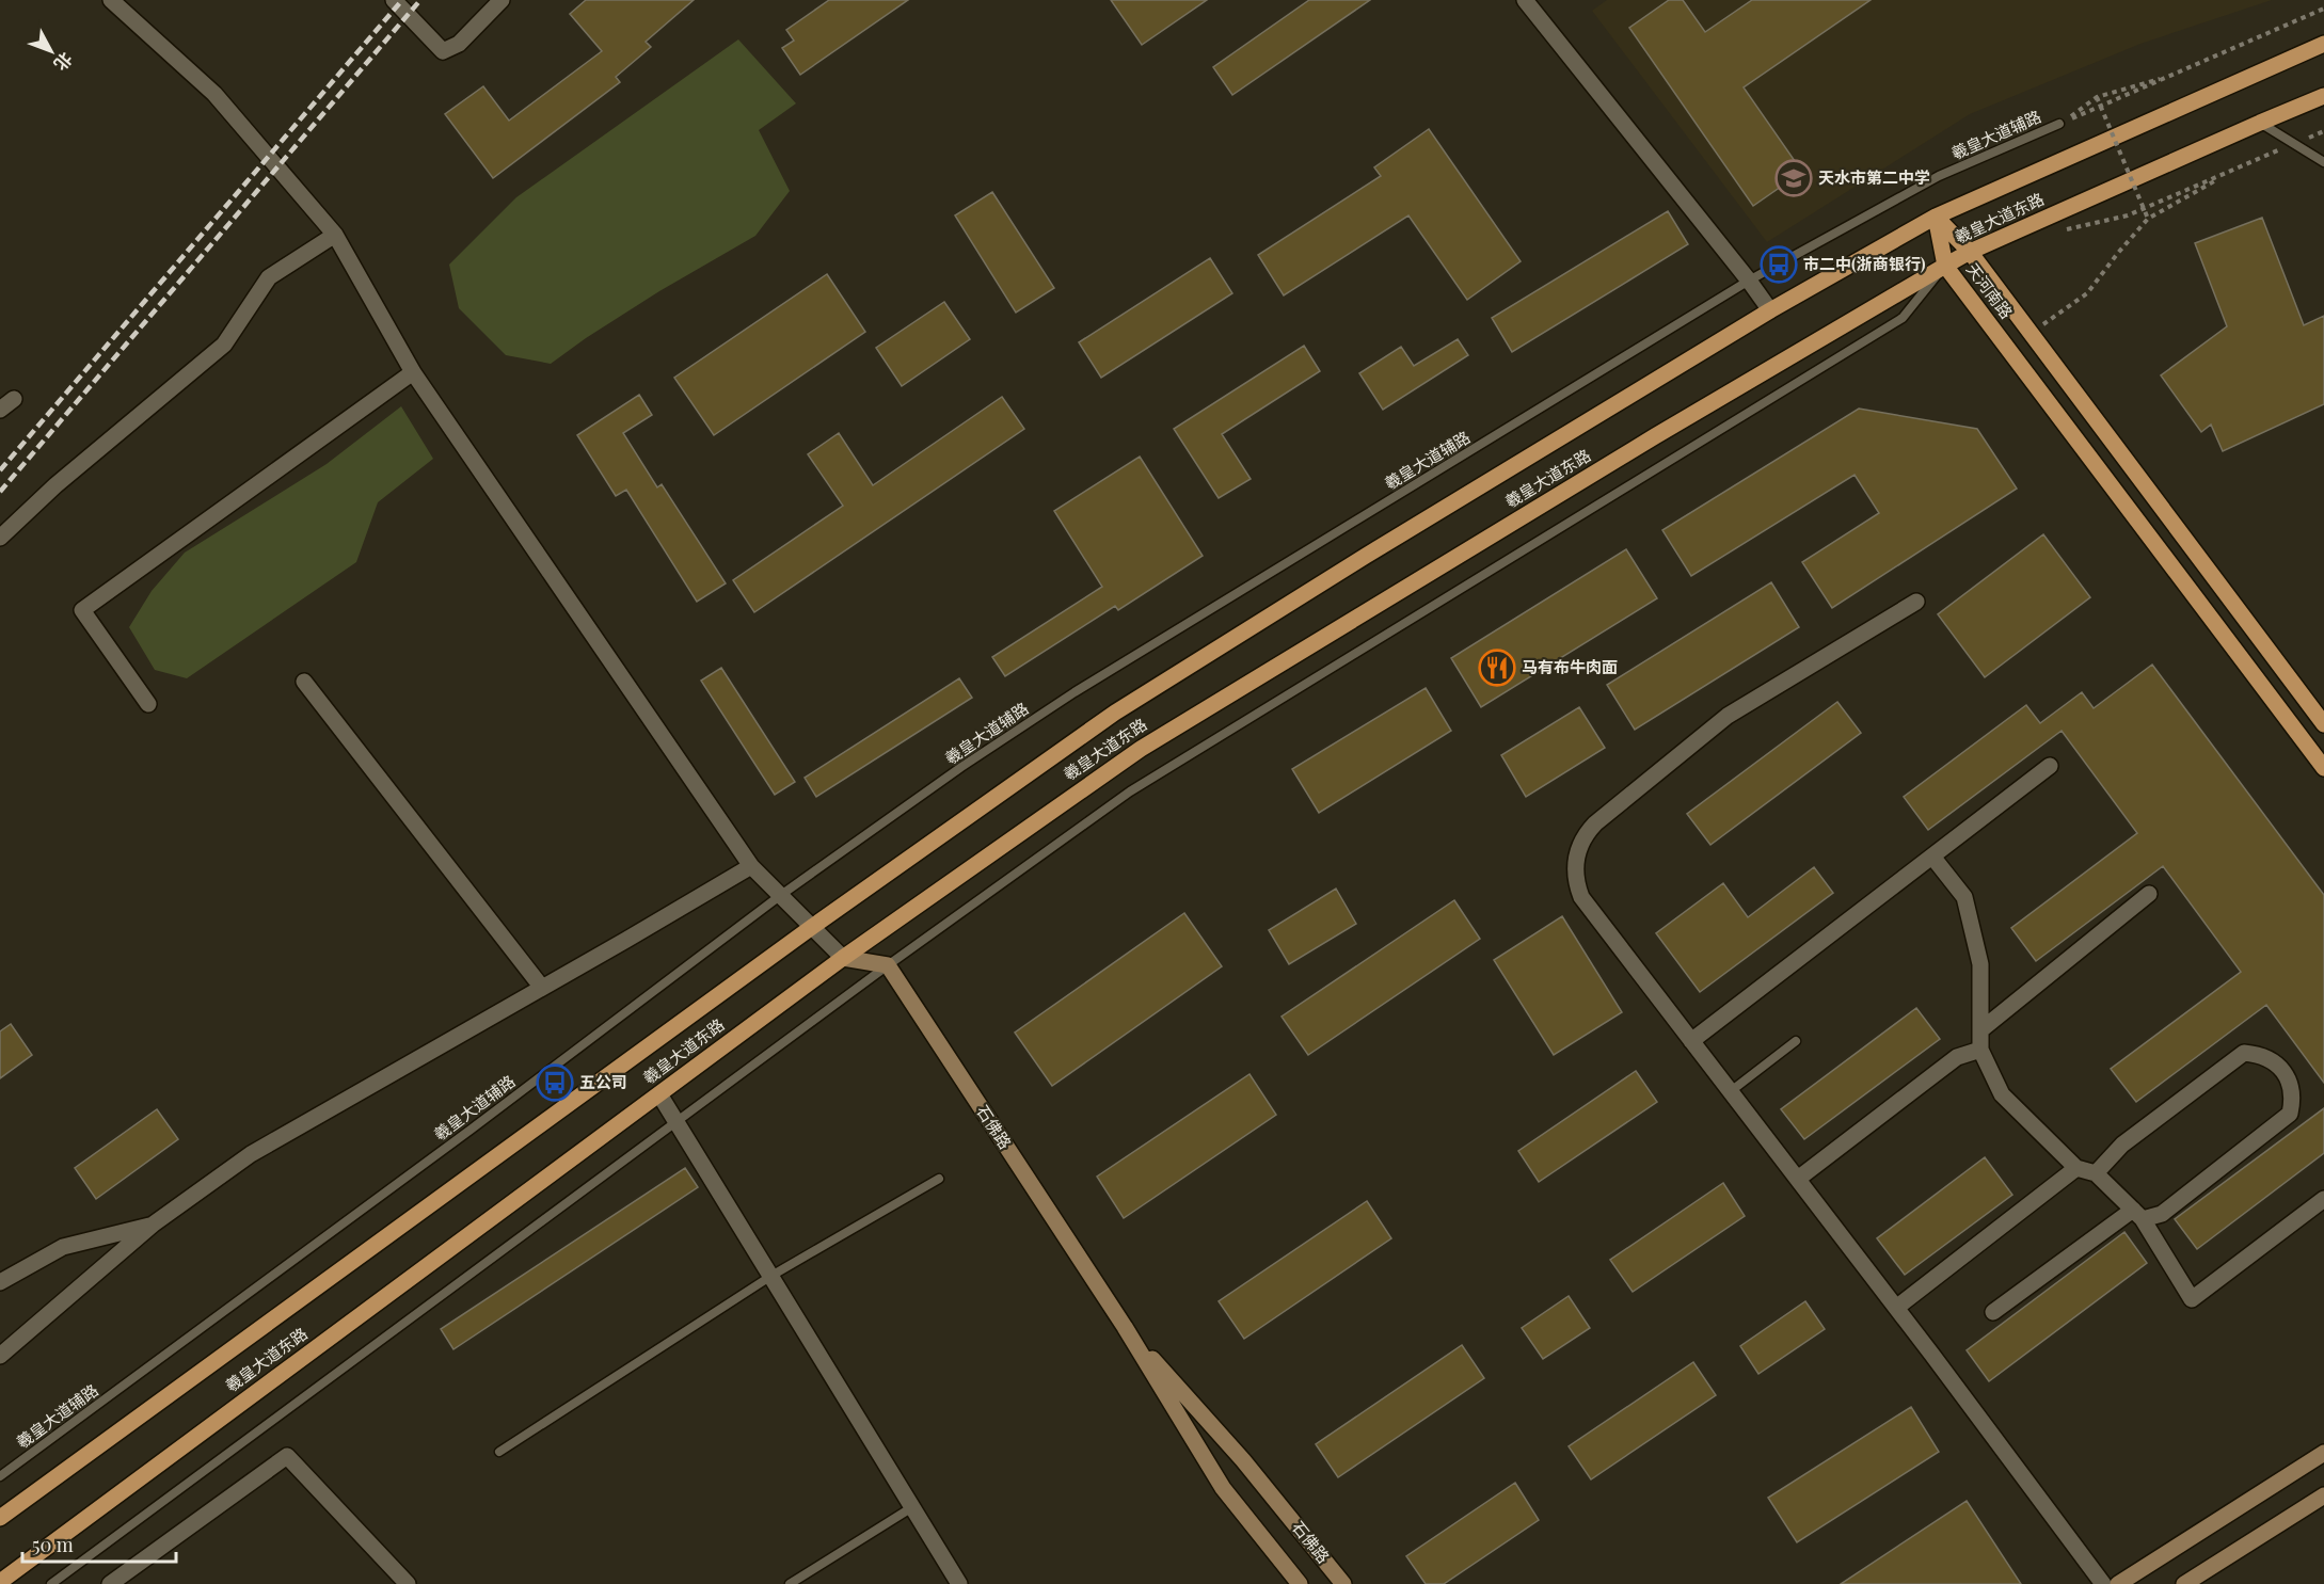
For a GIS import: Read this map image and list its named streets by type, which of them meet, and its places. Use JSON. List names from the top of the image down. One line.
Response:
{"streets":{"main road":["羲皇大道东路","天河南路"],"street":["石佛路"],"lane":["羲皇大道辅路"]},"crossings":[["羲皇大道东路","天河南路"]],"places":{"school or university":["天水市第二中学"],"bus stop":["市二中(浙商银行)","五公司"],"restaurant":["马有布牛肉面"]},"scale_bar":"50 m","north":"bottom right"}
